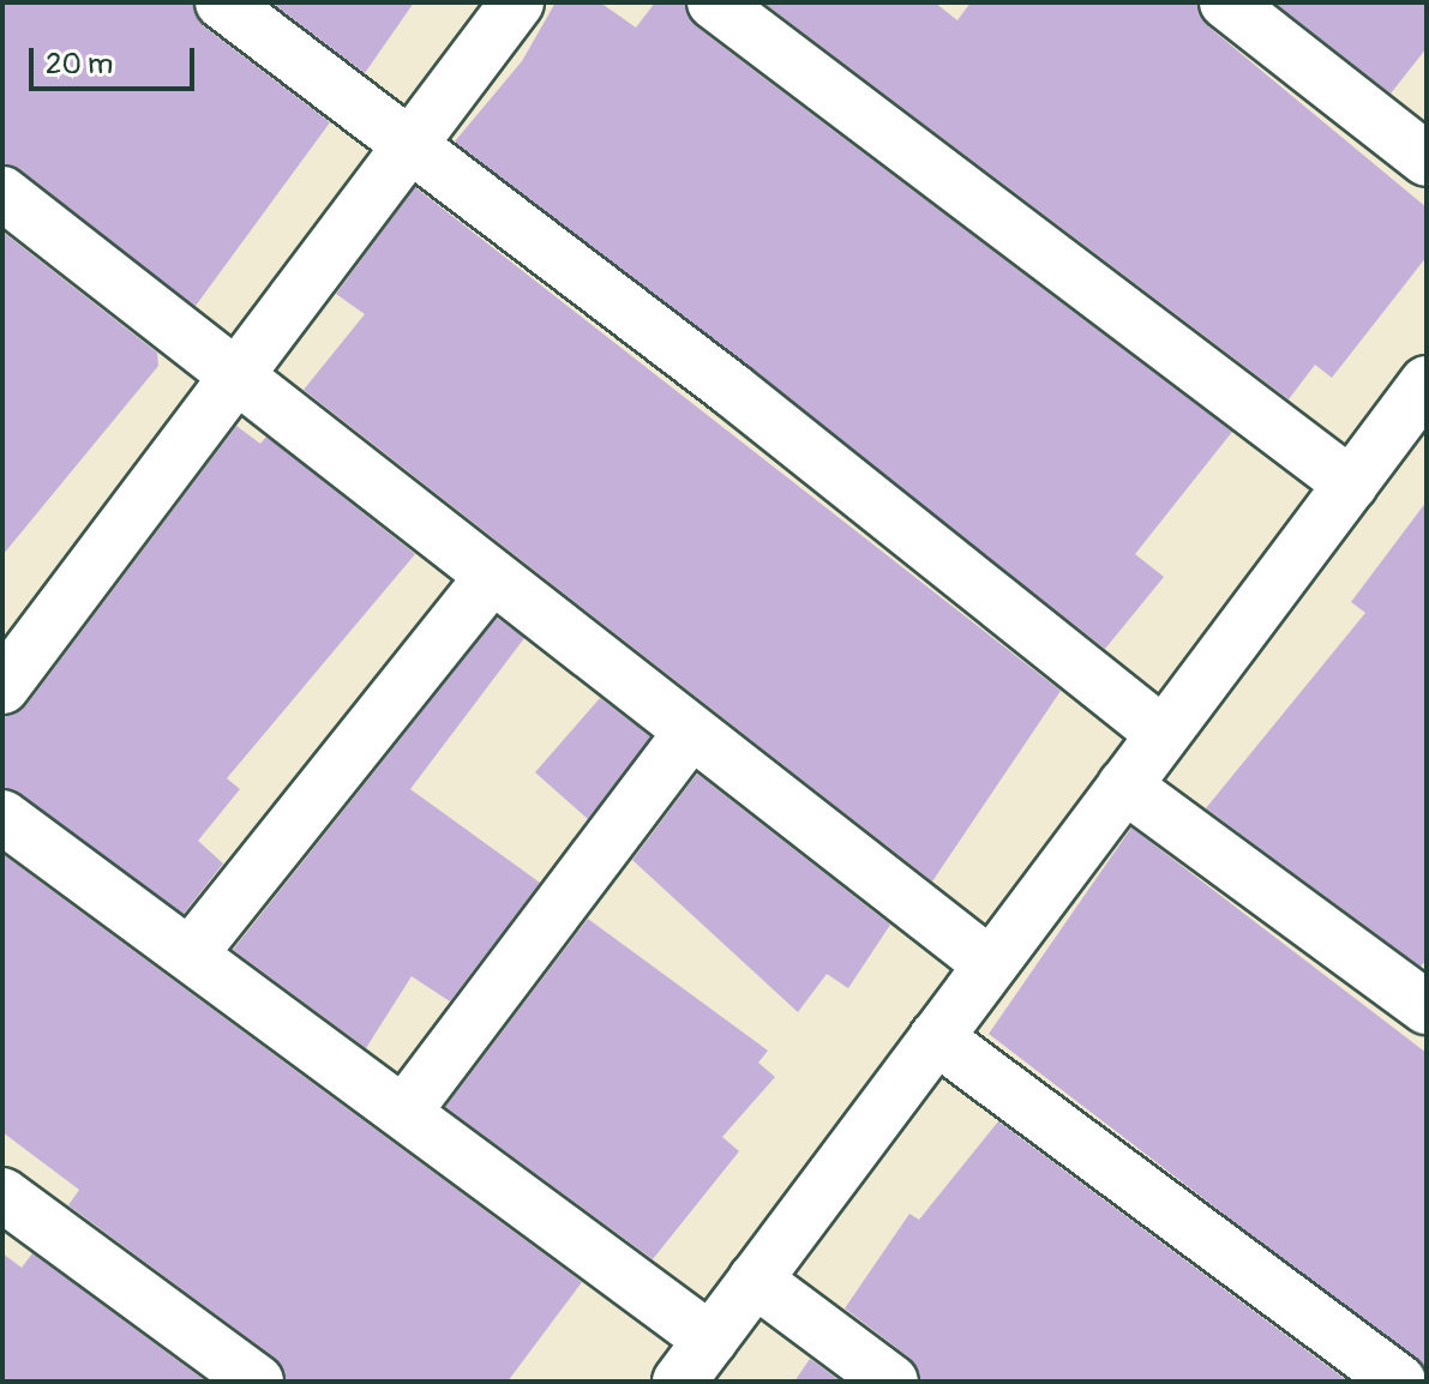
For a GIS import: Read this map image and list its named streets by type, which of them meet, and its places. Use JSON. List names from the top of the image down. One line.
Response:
{"scale_bar":"20 m"}
